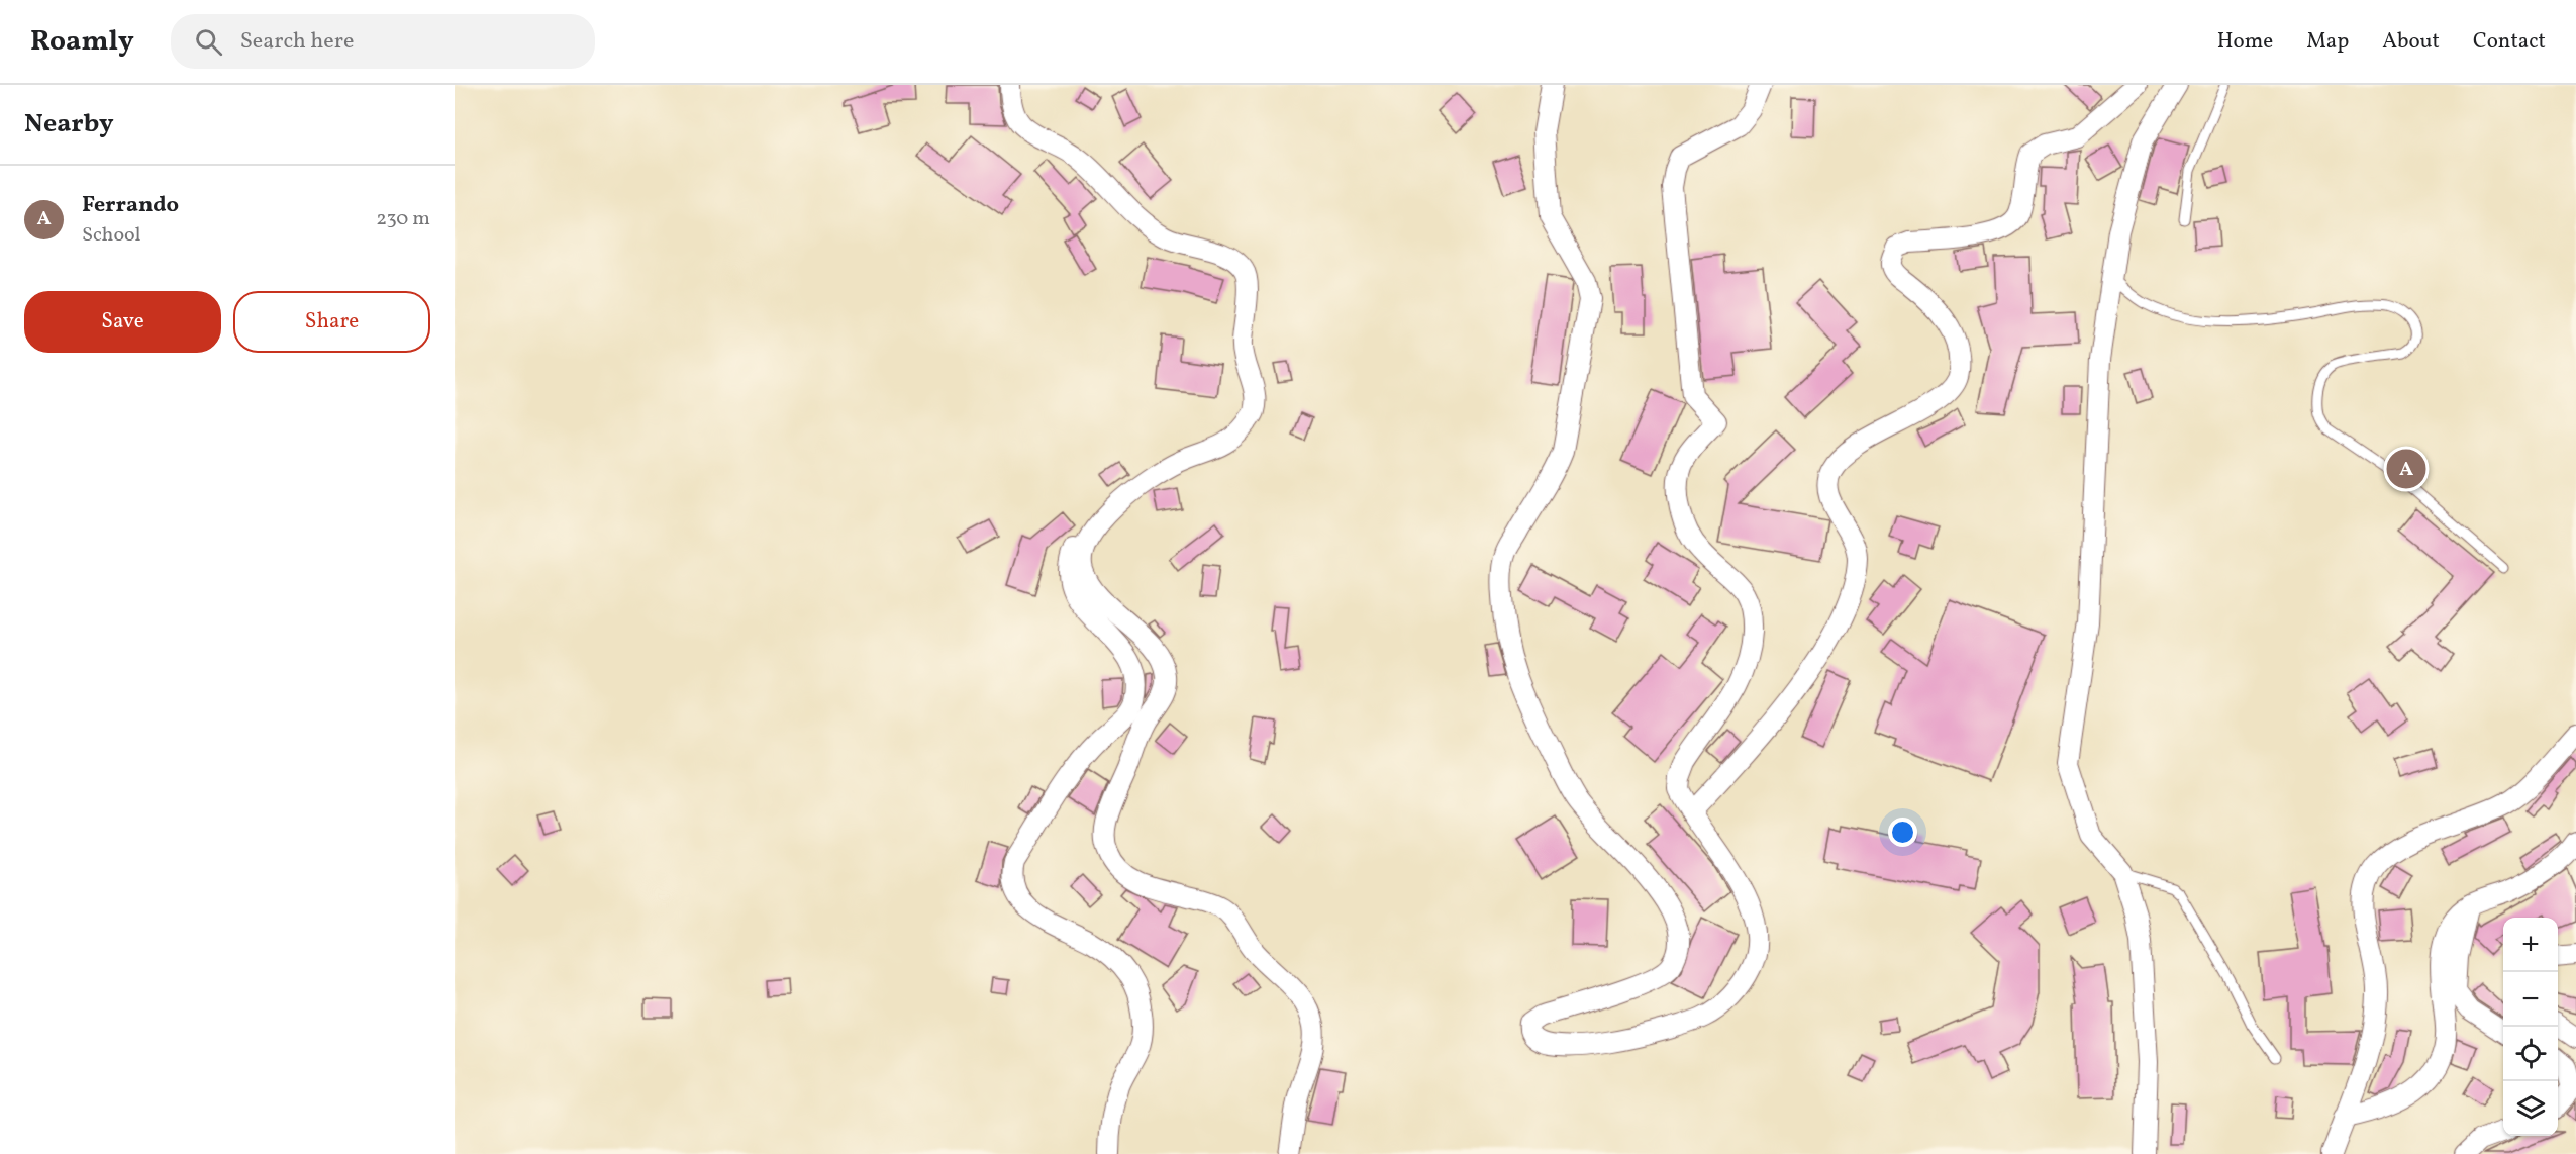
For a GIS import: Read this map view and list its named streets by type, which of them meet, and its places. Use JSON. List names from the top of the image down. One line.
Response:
{"page":{"header":"Roamly","search":"Search here","nav":["Home","Map","About","Contact"],"heading":"Nearby","list":[{"mark":"A","name":"Ferrando","note":"School","value":"230 m"}],"buttons":["Save","Share"],"pins":"A","map_buttons":["+","−"]}}
